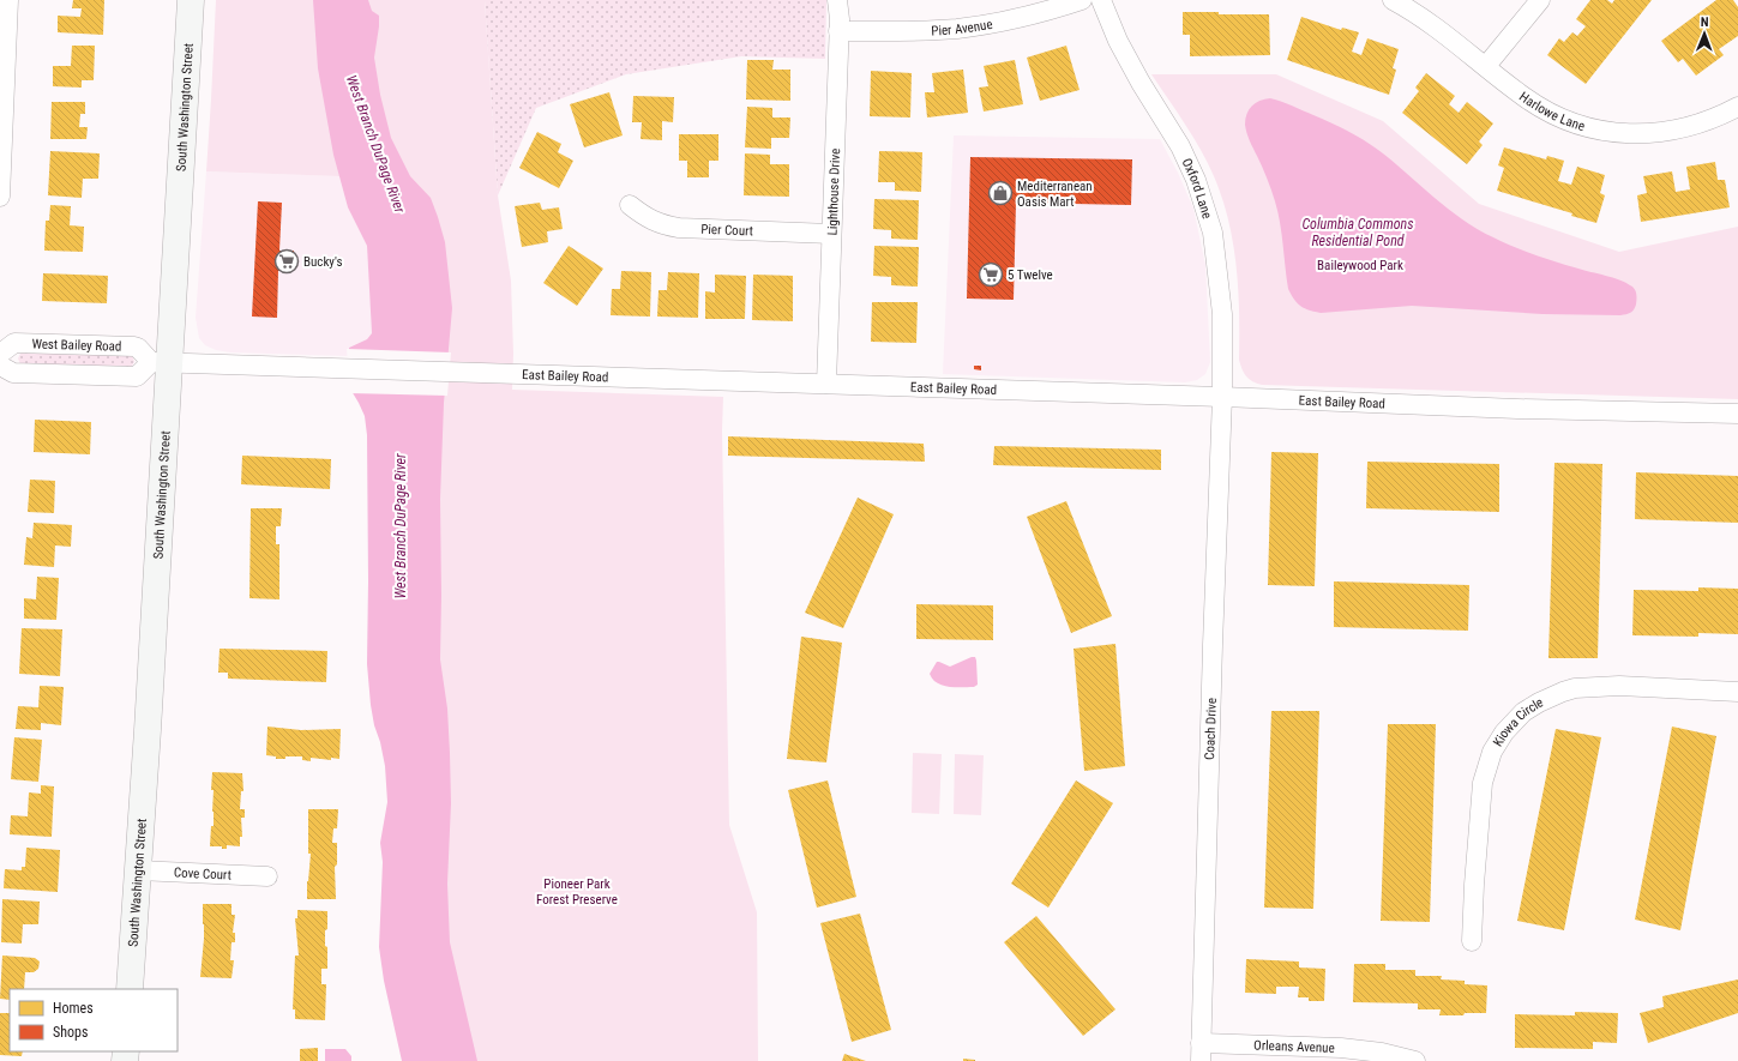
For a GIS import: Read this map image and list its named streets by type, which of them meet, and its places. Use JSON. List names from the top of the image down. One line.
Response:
{"streets":{"main road":["South Washington Street"],"street":["Pier Avenue","Harlowe Lane","Oxford Lane","Lighthouse Drive","Pier Court","West Bailey Road","East Bailey Road","Kiowa Circle","Coach Drive","Cove Court","Orleans Avenue"]},"crossings":[["Pier Avenue","Lighthouse Drive"],["South Washington Street","West Bailey Road"],["South Washington Street","East Bailey Road"],["South Washington Street","Cove Court"],["Oxford Lane","East Bailey Road"],["Oxford Lane","Coach Drive"],["Lighthouse Drive","Pier Court"],["Lighthouse Drive","East Bailey Road"],["West Bailey Road","East Bailey Road"],["East Bailey Road","Coach Drive"],["Coach Drive","Orleans Avenue"]],"water":["West Branch DuPage River","Columbia Commons Residential Pond"],"parks":["Baileywood Park","Pioneer Park Forest Preserve"],"places":{"shop":["Mediterranean Oasis Mart"],"supermarket":["Bucky's","5 Twelve"]},"legend":["Homes","Shops"],"north":"top"}
